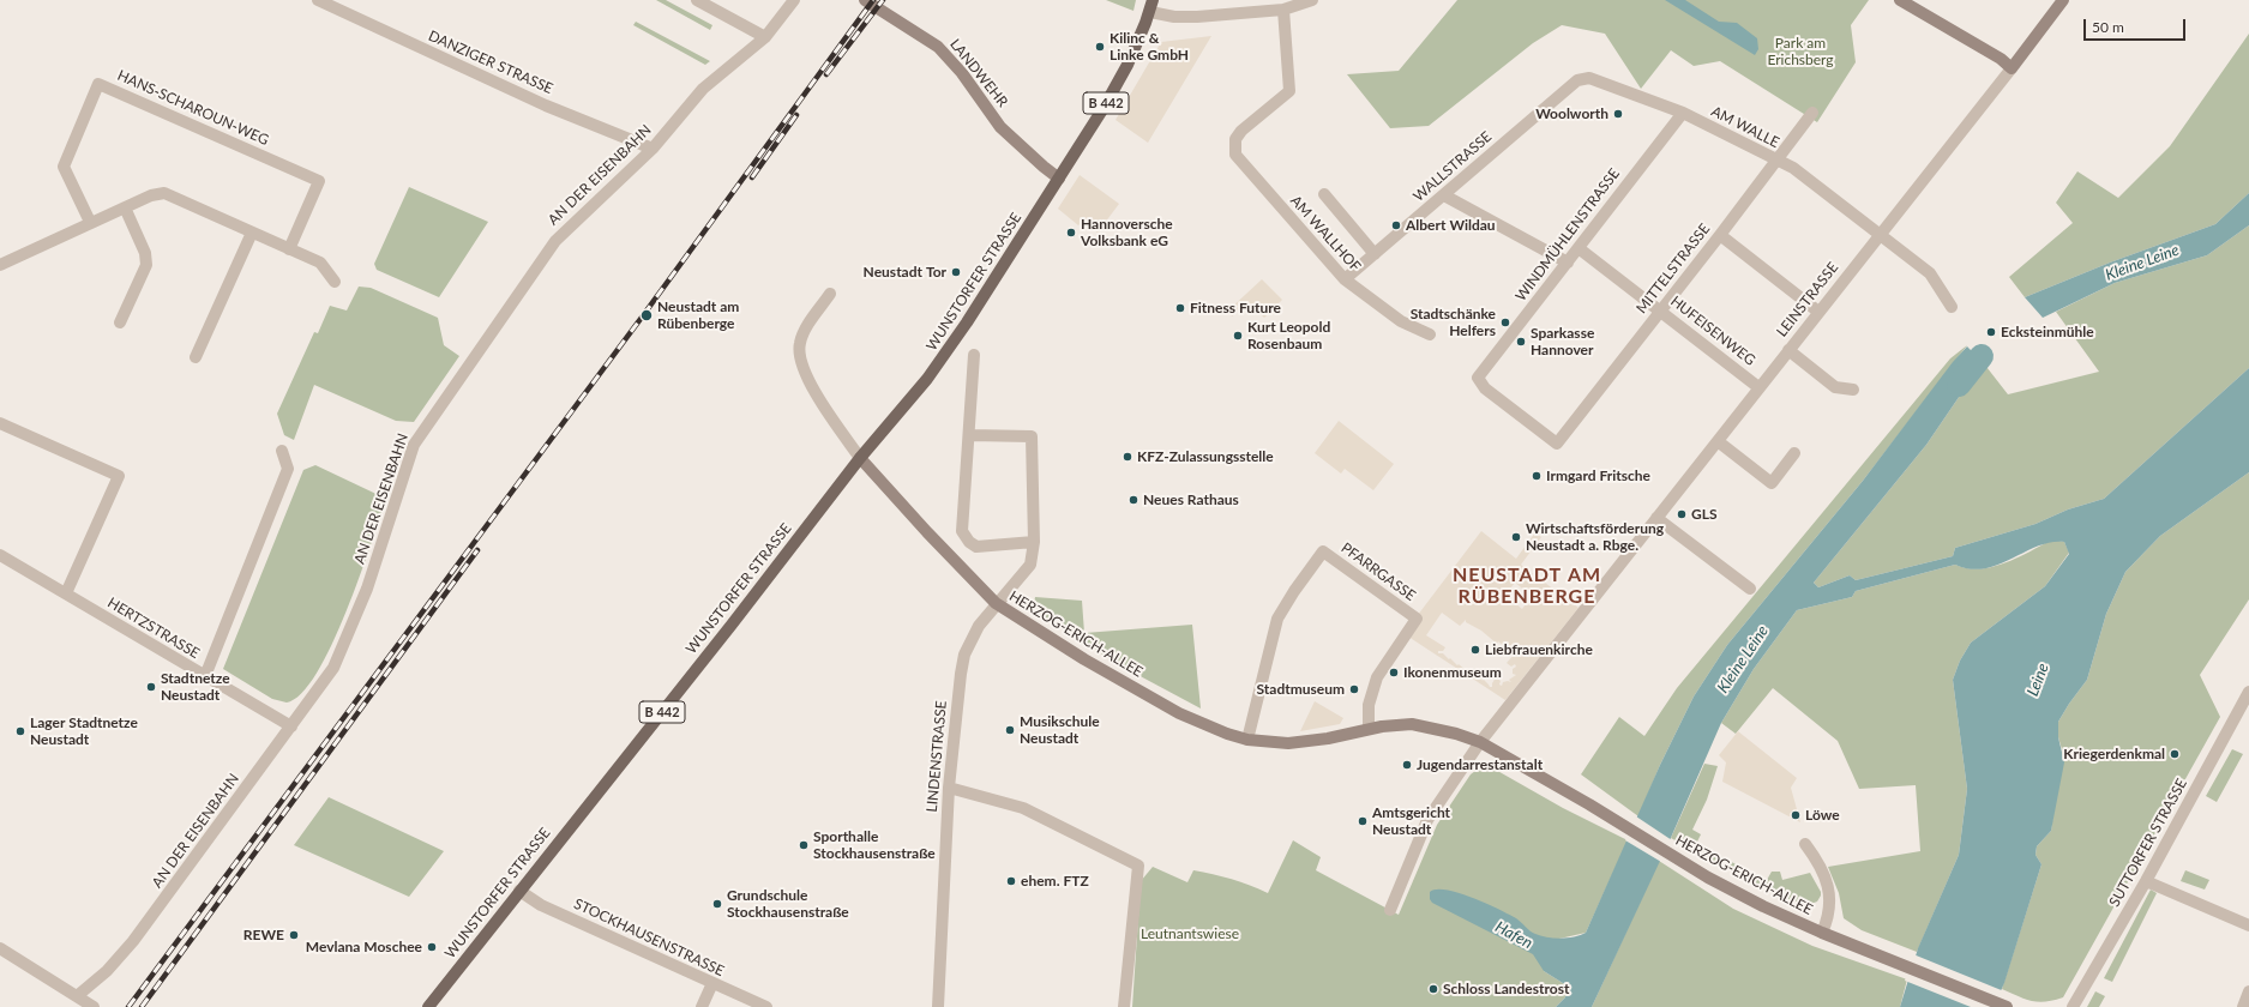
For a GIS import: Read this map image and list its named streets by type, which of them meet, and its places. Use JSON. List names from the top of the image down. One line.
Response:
{"streets":{"main road":["LANDWEHR","B 442","WUNSTORFER STRASSE","LEINSTRASSE","HERZOG-ERICH-ALLEE"],"street":["DANZIGER STRASSE","HANS-SCHAROUN-WEG","AM WALLE","WALLSTRASSE","AN DER EISENBAHN","AM WALLHOF","WINDMÜHLENSTRASSE","MITTELSTRASSE","HUFEISENWEG","PFARRGASSE","HERTZSTRASSE","LINDENSTRASSE","SUTTORFER STRASSE","STOCKHAUSENSTRASSE"]},"crossings":[["DANZIGER STRASSE","AN DER EISENBAHN"],["LANDWEHR","B 442"],["LANDWEHR","WUNSTORFER STRASSE"],["B 442","WUNSTORFER STRASSE"],["AM WALLE","WALLSTRASSE"],["AM WALLE","WINDMÜHLENSTRASSE"],["AM WALLE","MITTELSTRASSE"],["AM WALLE","LEINSTRASSE"],["WALLSTRASSE","AM WALLHOF"],["AN DER EISENBAHN","HERTZSTRASSE"],["WINDMÜHLENSTRASSE","MITTELSTRASSE"],["WINDMÜHLENSTRASSE","HUFEISENWEG"],["MITTELSTRASSE","HUFEISENWEG"],["WUNSTORFER STRASSE","HERZOG-ERICH-ALLEE"],["WUNSTORFER STRASSE","STOCKHAUSENSTRASSE"],["LEINSTRASSE","HUFEISENWEG"],["LEINSTRASSE","HERZOG-ERICH-ALLEE"],["PFARRGASSE","HERZOG-ERICH-ALLEE"],["HERZOG-ERICH-ALLEE","LINDENSTRASSE"]],"districts":["NEUSTADT AM RÜBENBERGE"],"water":["Kleine Leine","Leine","Hafen"],"parks":["Park am Erichsberg","Leutnantswiese"],"places":["Kilinc & Linke GmbH","Woolworth","Albert Wildau","Hannoversche Volksbank eG","Neustadt Tor","Fitness Future","Neustadt am Rübenberge","Stadtschänke Helfers","Ecksteinmühle","Kurt Leopold Rosenbaum","Sparkasse Hannover","KFZ-Zulassungsstelle","Irmgard Fritsche","Neues Rathaus","GLS","Wirtschaftsförderung Neustadt a. Rbge.","Liebfrauenkirche","Ikonenmuseum","Stadtnetze Neustadt","Stadtmuseum","Musikschule Neustadt","Lager Stadtnetze Neustadt","Kriegerdenkmal","Jugendarrestanstalt","Löwe","Amtsgericht Neustadt","Sporthalle Stockhausenstraße","ehem. FTZ","Grundschule Stockhausenstraße","REWE","Mevlana Moschee","Schloss Landestrost"],"scale_bar":"50 m"}
